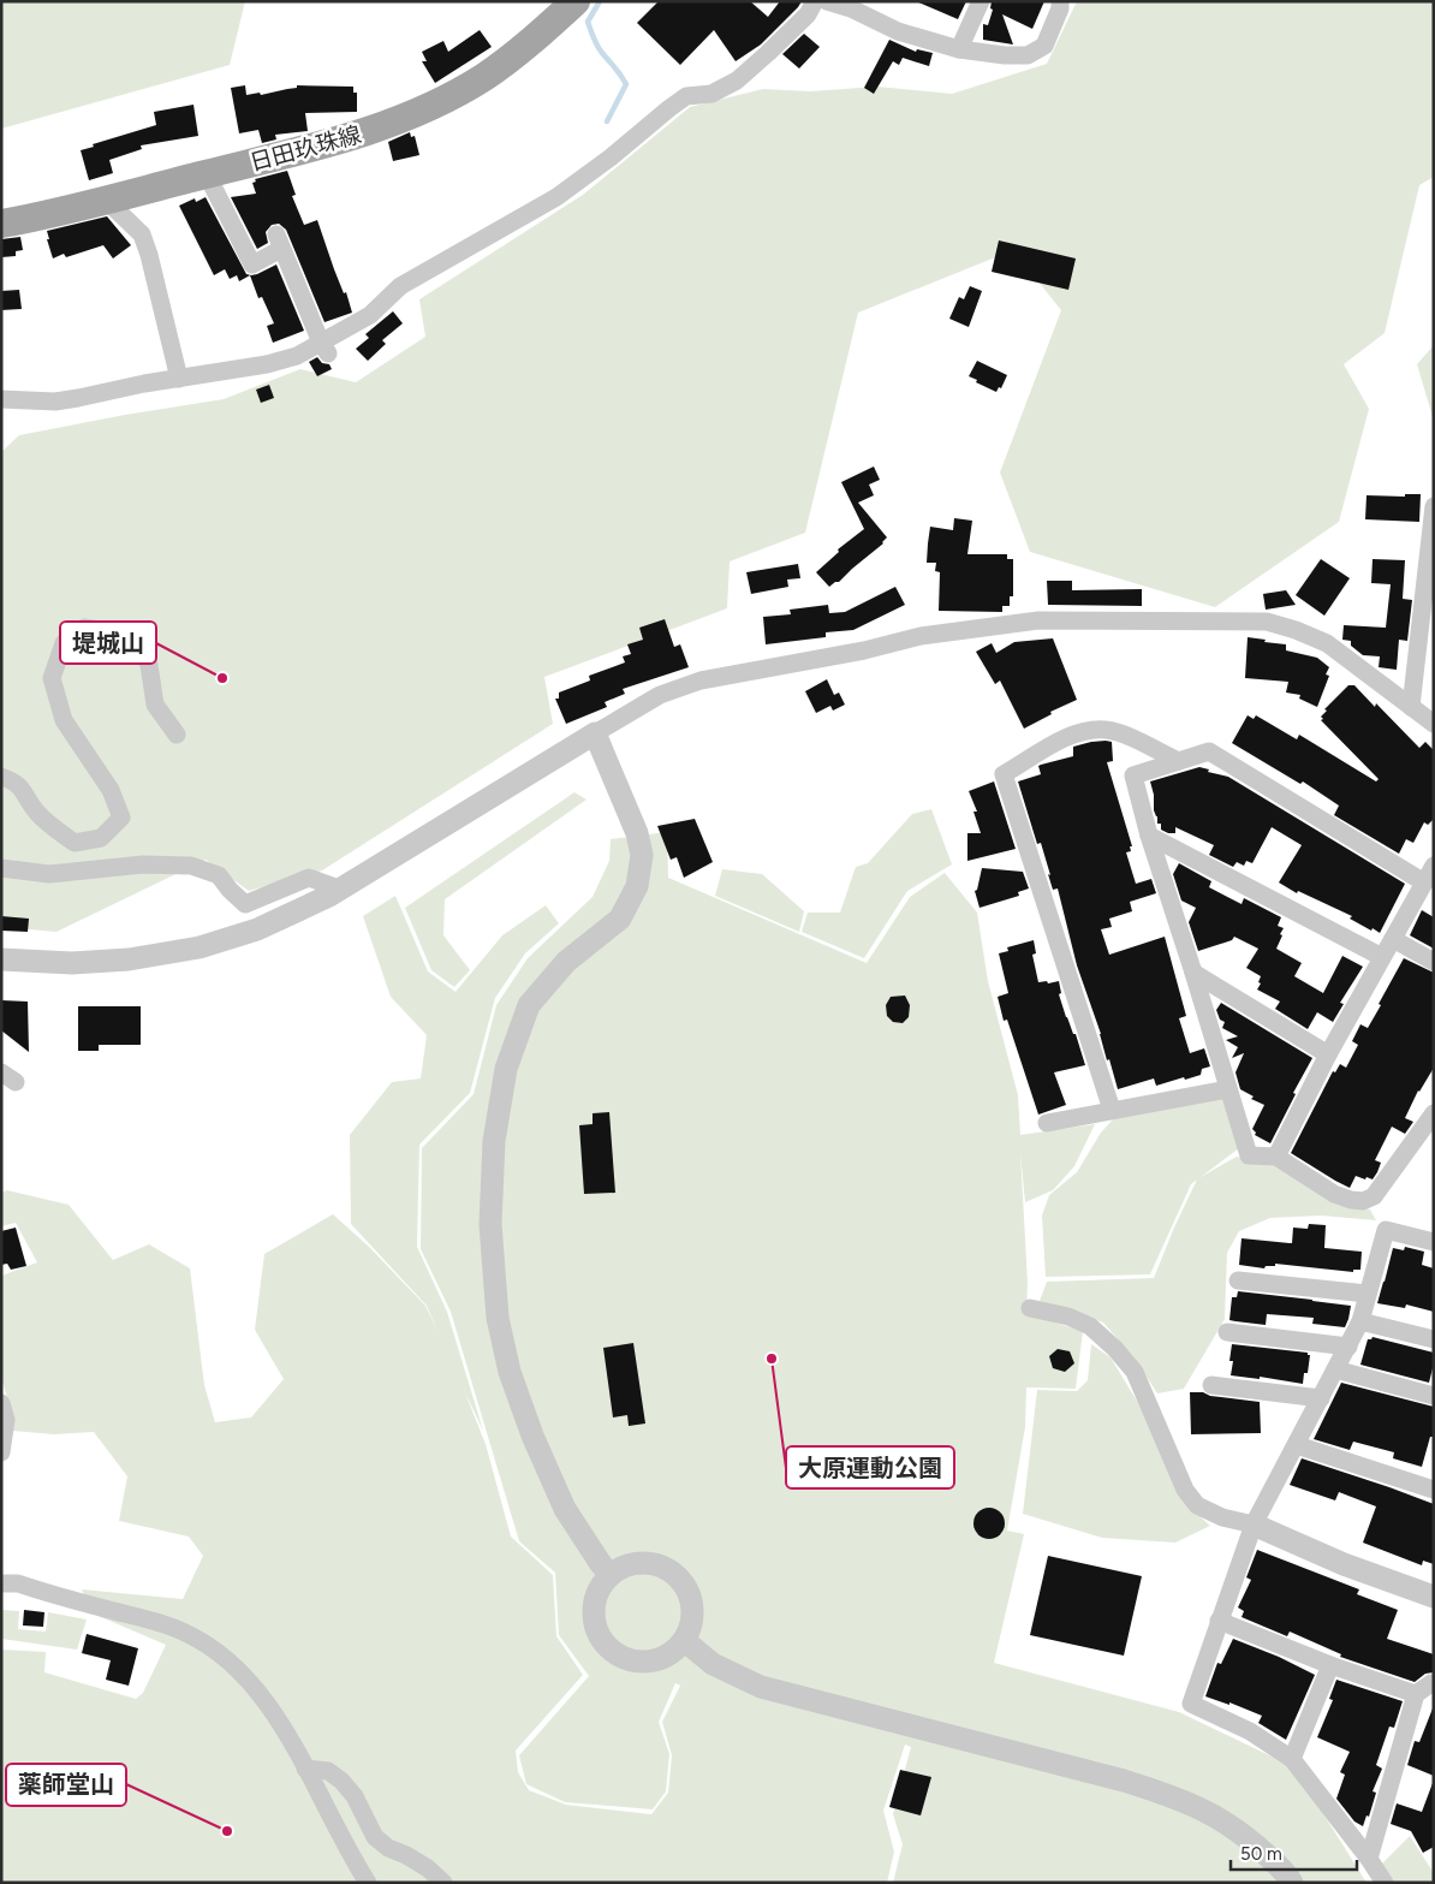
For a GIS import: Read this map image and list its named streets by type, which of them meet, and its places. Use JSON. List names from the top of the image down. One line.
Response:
{"streets":{"main road":["日田玖珠線"]},"places":["堤城山","大原運動公園","薬師堂山"],"scale_bar":"50 m"}
